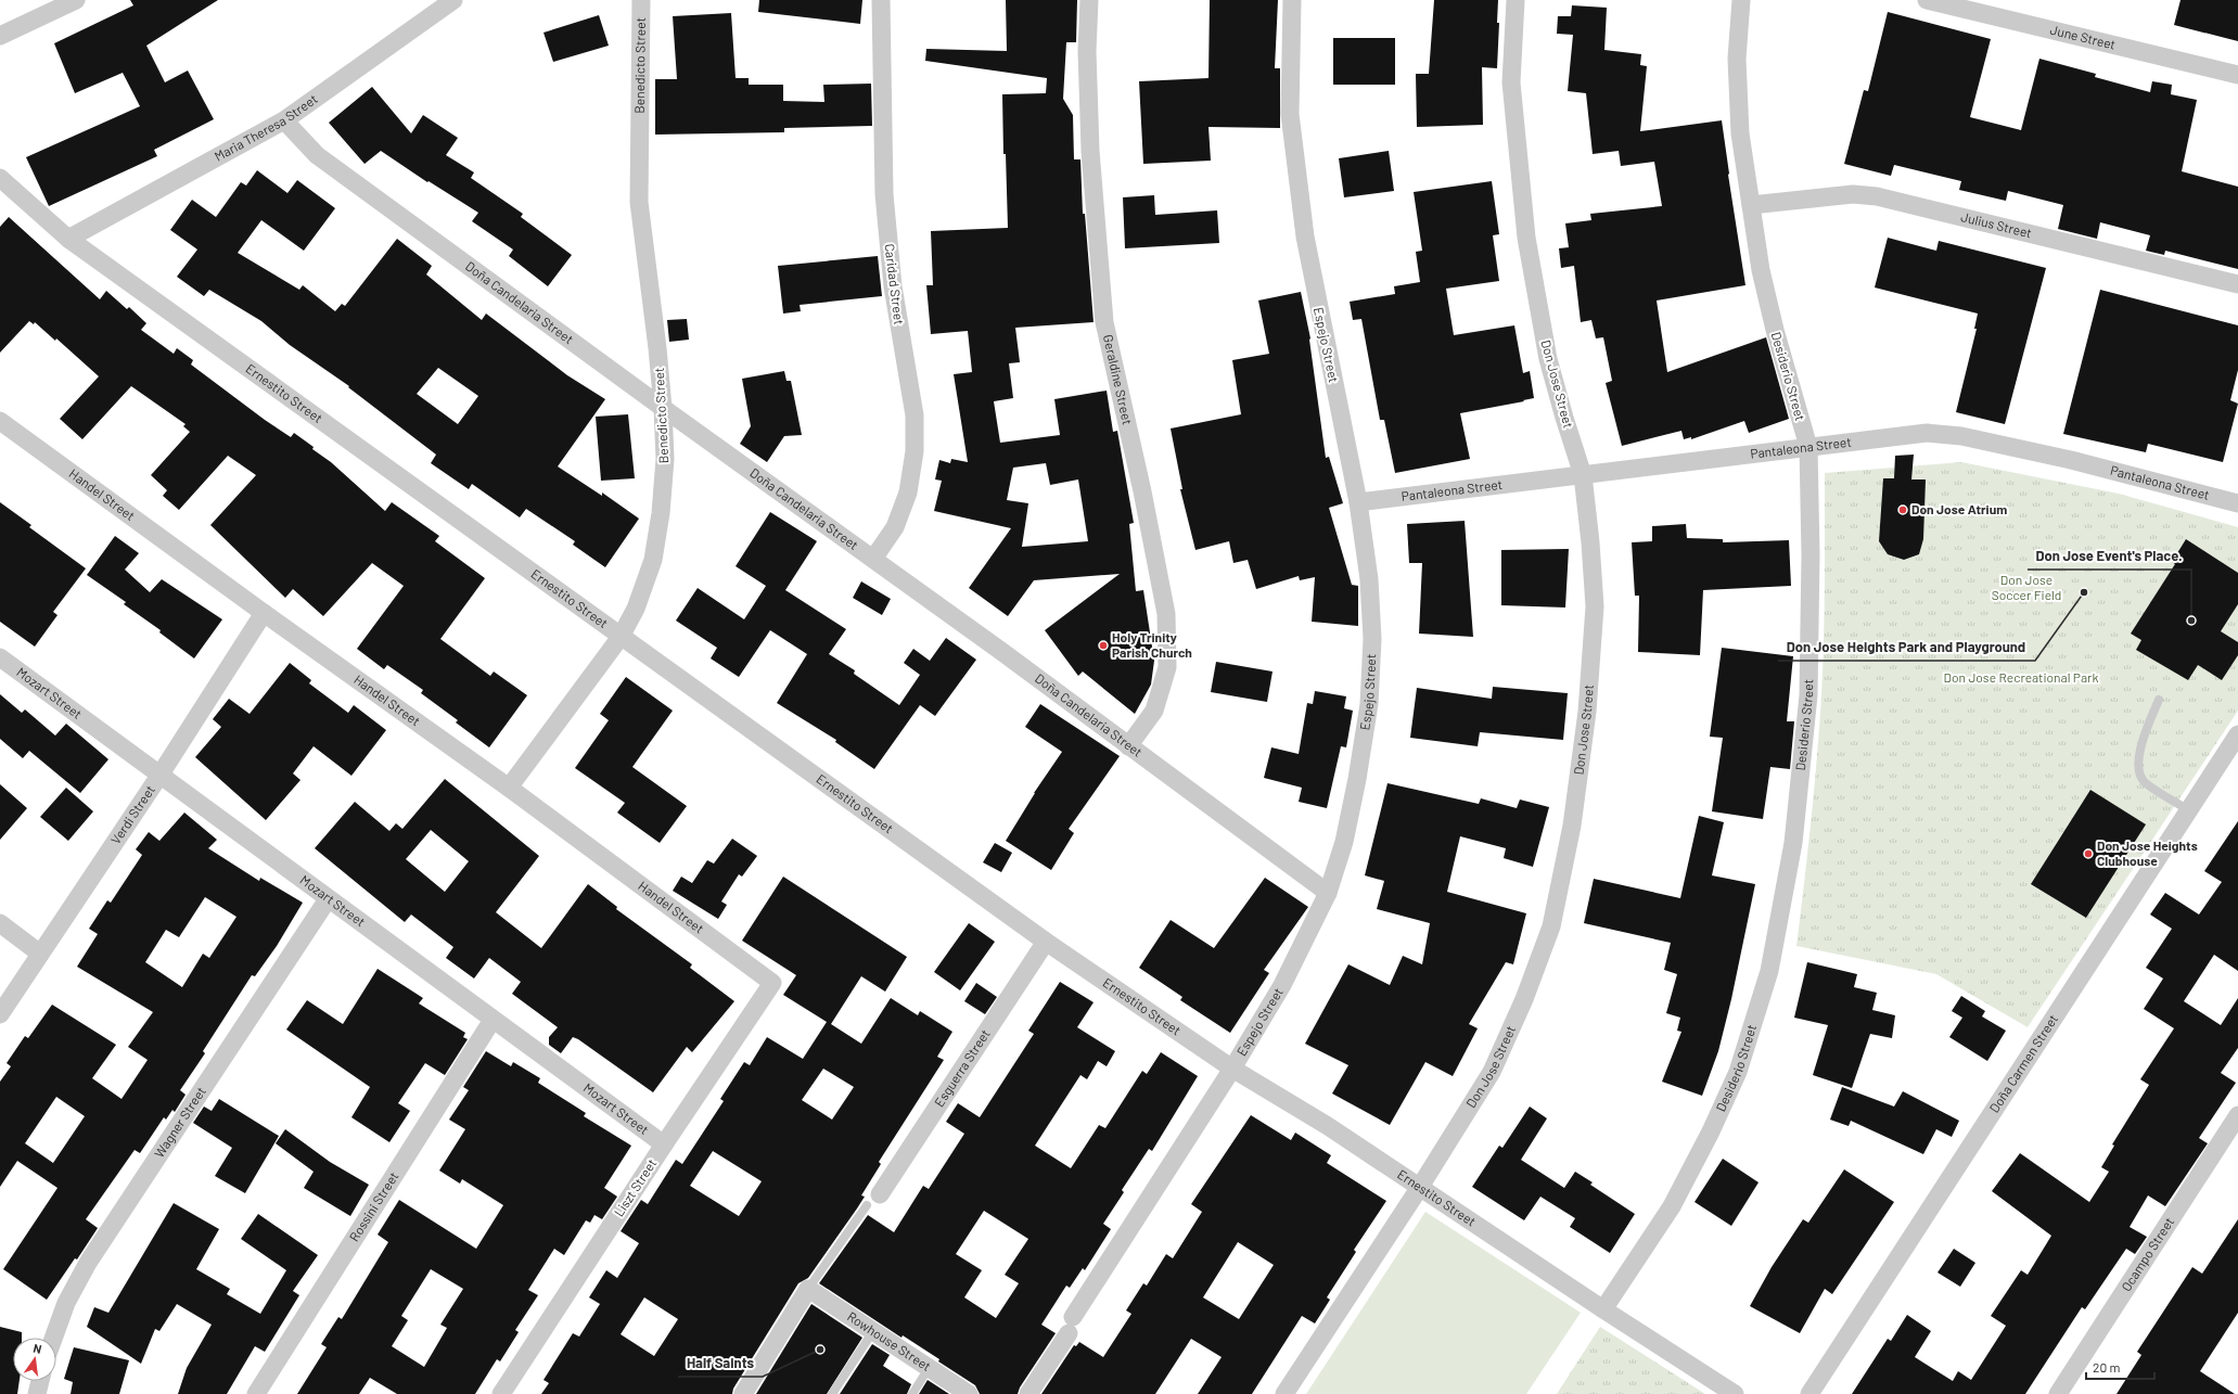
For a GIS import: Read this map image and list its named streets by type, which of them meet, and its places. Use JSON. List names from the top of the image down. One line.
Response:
{"streets":{"street":["June Street","Benedicto Street","Maria Theresa Street","Julius Street","Caridad Street","Doña Candelaria Street","Espejo Street","Desiderio Street","Geraldine Street","Don Jose Street","Ernestito Street","Pantaleona Street","Handel Street","Mozart Street","Verdi Street","Doña Carmen Street","Esguerra Street","Wagner Street","Liszt Street","Rossini Street","Ocampo Street","Rowhouse Street"]},"crossings":[["Benedicto Street","Doña Candelaria Street"],["Benedicto Street","Ernestito Street"],["Benedicto Street","Handel Street"],["Maria Theresa Street","Doña Candelaria Street"],["Maria Theresa Street","Ernestito Street"],["Julius Street","Desiderio Street"],["Caridad Street","Doña Candelaria Street"],["Doña Candelaria Street","Espejo Street"],["Doña Candelaria Street","Geraldine Street"],["Espejo Street","Ernestito Street"],["Espejo Street","Pantaleona Street"],["Desiderio Street","Ernestito Street"],["Desiderio Street","Pantaleona Street"],["Don Jose Street","Ernestito Street"],["Don Jose Street","Pantaleona Street"],["Ernestito Street","Esguerra Street"],["Handel Street","Verdi Street"],["Handel Street","Liszt Street"],["Mozart Street","Verdi Street"],["Mozart Street","Wagner Street"],["Mozart Street","Liszt Street"],["Mozart Street","Rossini Street"]],"parks":["Don Jose Soccer Field","Don Jose Recreational Park"],"places":["Don Jose Atrium","Don Jose Heights Park and Playground","Don Jose Event's Place.","Holy Trinity Parish Church","Don Jose Heights Clubhouse","Half Saints"],"scale_bar":"20 m","north":"top"}
